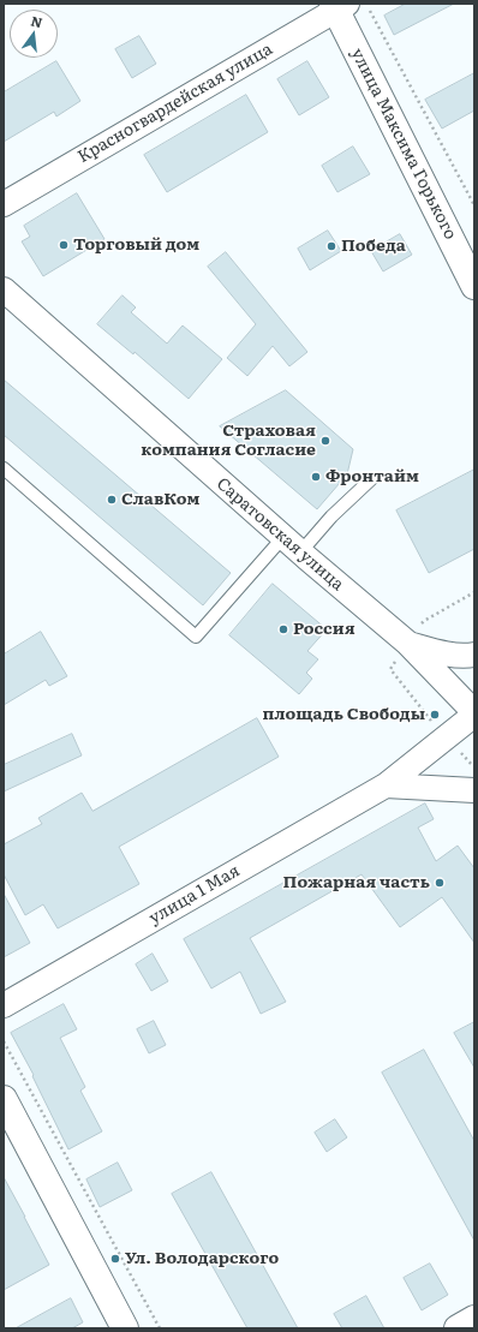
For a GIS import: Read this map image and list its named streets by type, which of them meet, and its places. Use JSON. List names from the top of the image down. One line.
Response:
{"streets":{"main road":["улица Максима Горького"],"street":["Красногвардейская улица","Саратовская улица","улица 1 Мая"]},"crossings":[["Красногвардейская улица","улица Максима Горького"],["Саратовская улица","улица 1 Мая"]],"places":["Торговый дом","Победа","Страховая компания Согласие","Фронтайм","СлавКом","Россия","площадь Свободы","Пожарная часть","Ул. Володарского"],"north":"top"}
